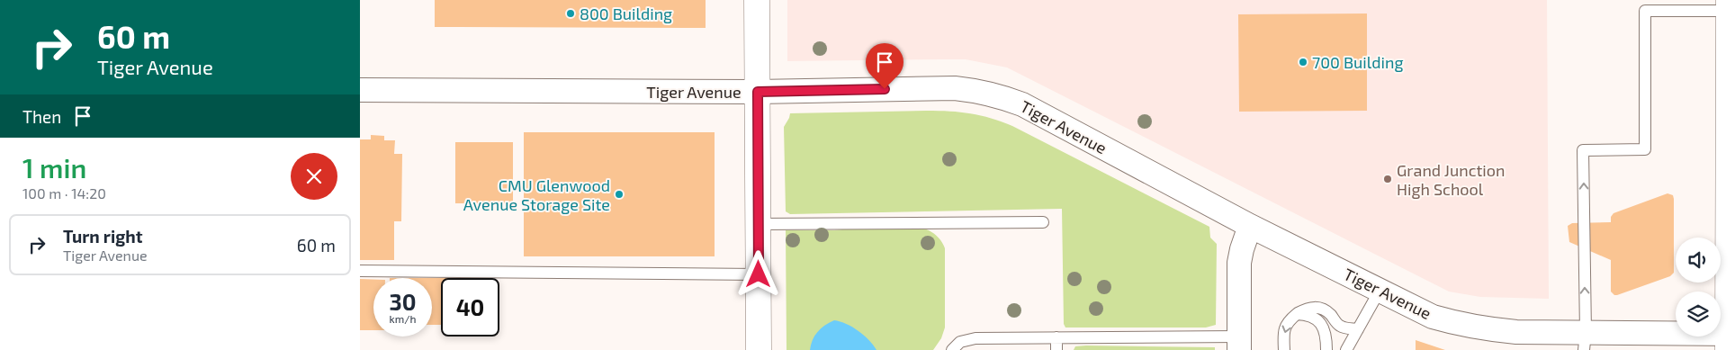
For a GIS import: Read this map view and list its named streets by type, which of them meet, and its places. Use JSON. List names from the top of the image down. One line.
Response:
{"streets":{"street":["Tiger Avenue"]},"places":["800 Building","700 Building","Grand Junction High School","CMU Glenwood Avenue Storage Site"],"page":{"turn":["60 m","Tiger Avenue"],"then":"Then","heading":["1 min","100 m · 14:20"],"list":[{"name":"Turn right","note":"Tiger Avenue","value":"60 m"}],"speed":"30 km/h","limit":"40"}}
